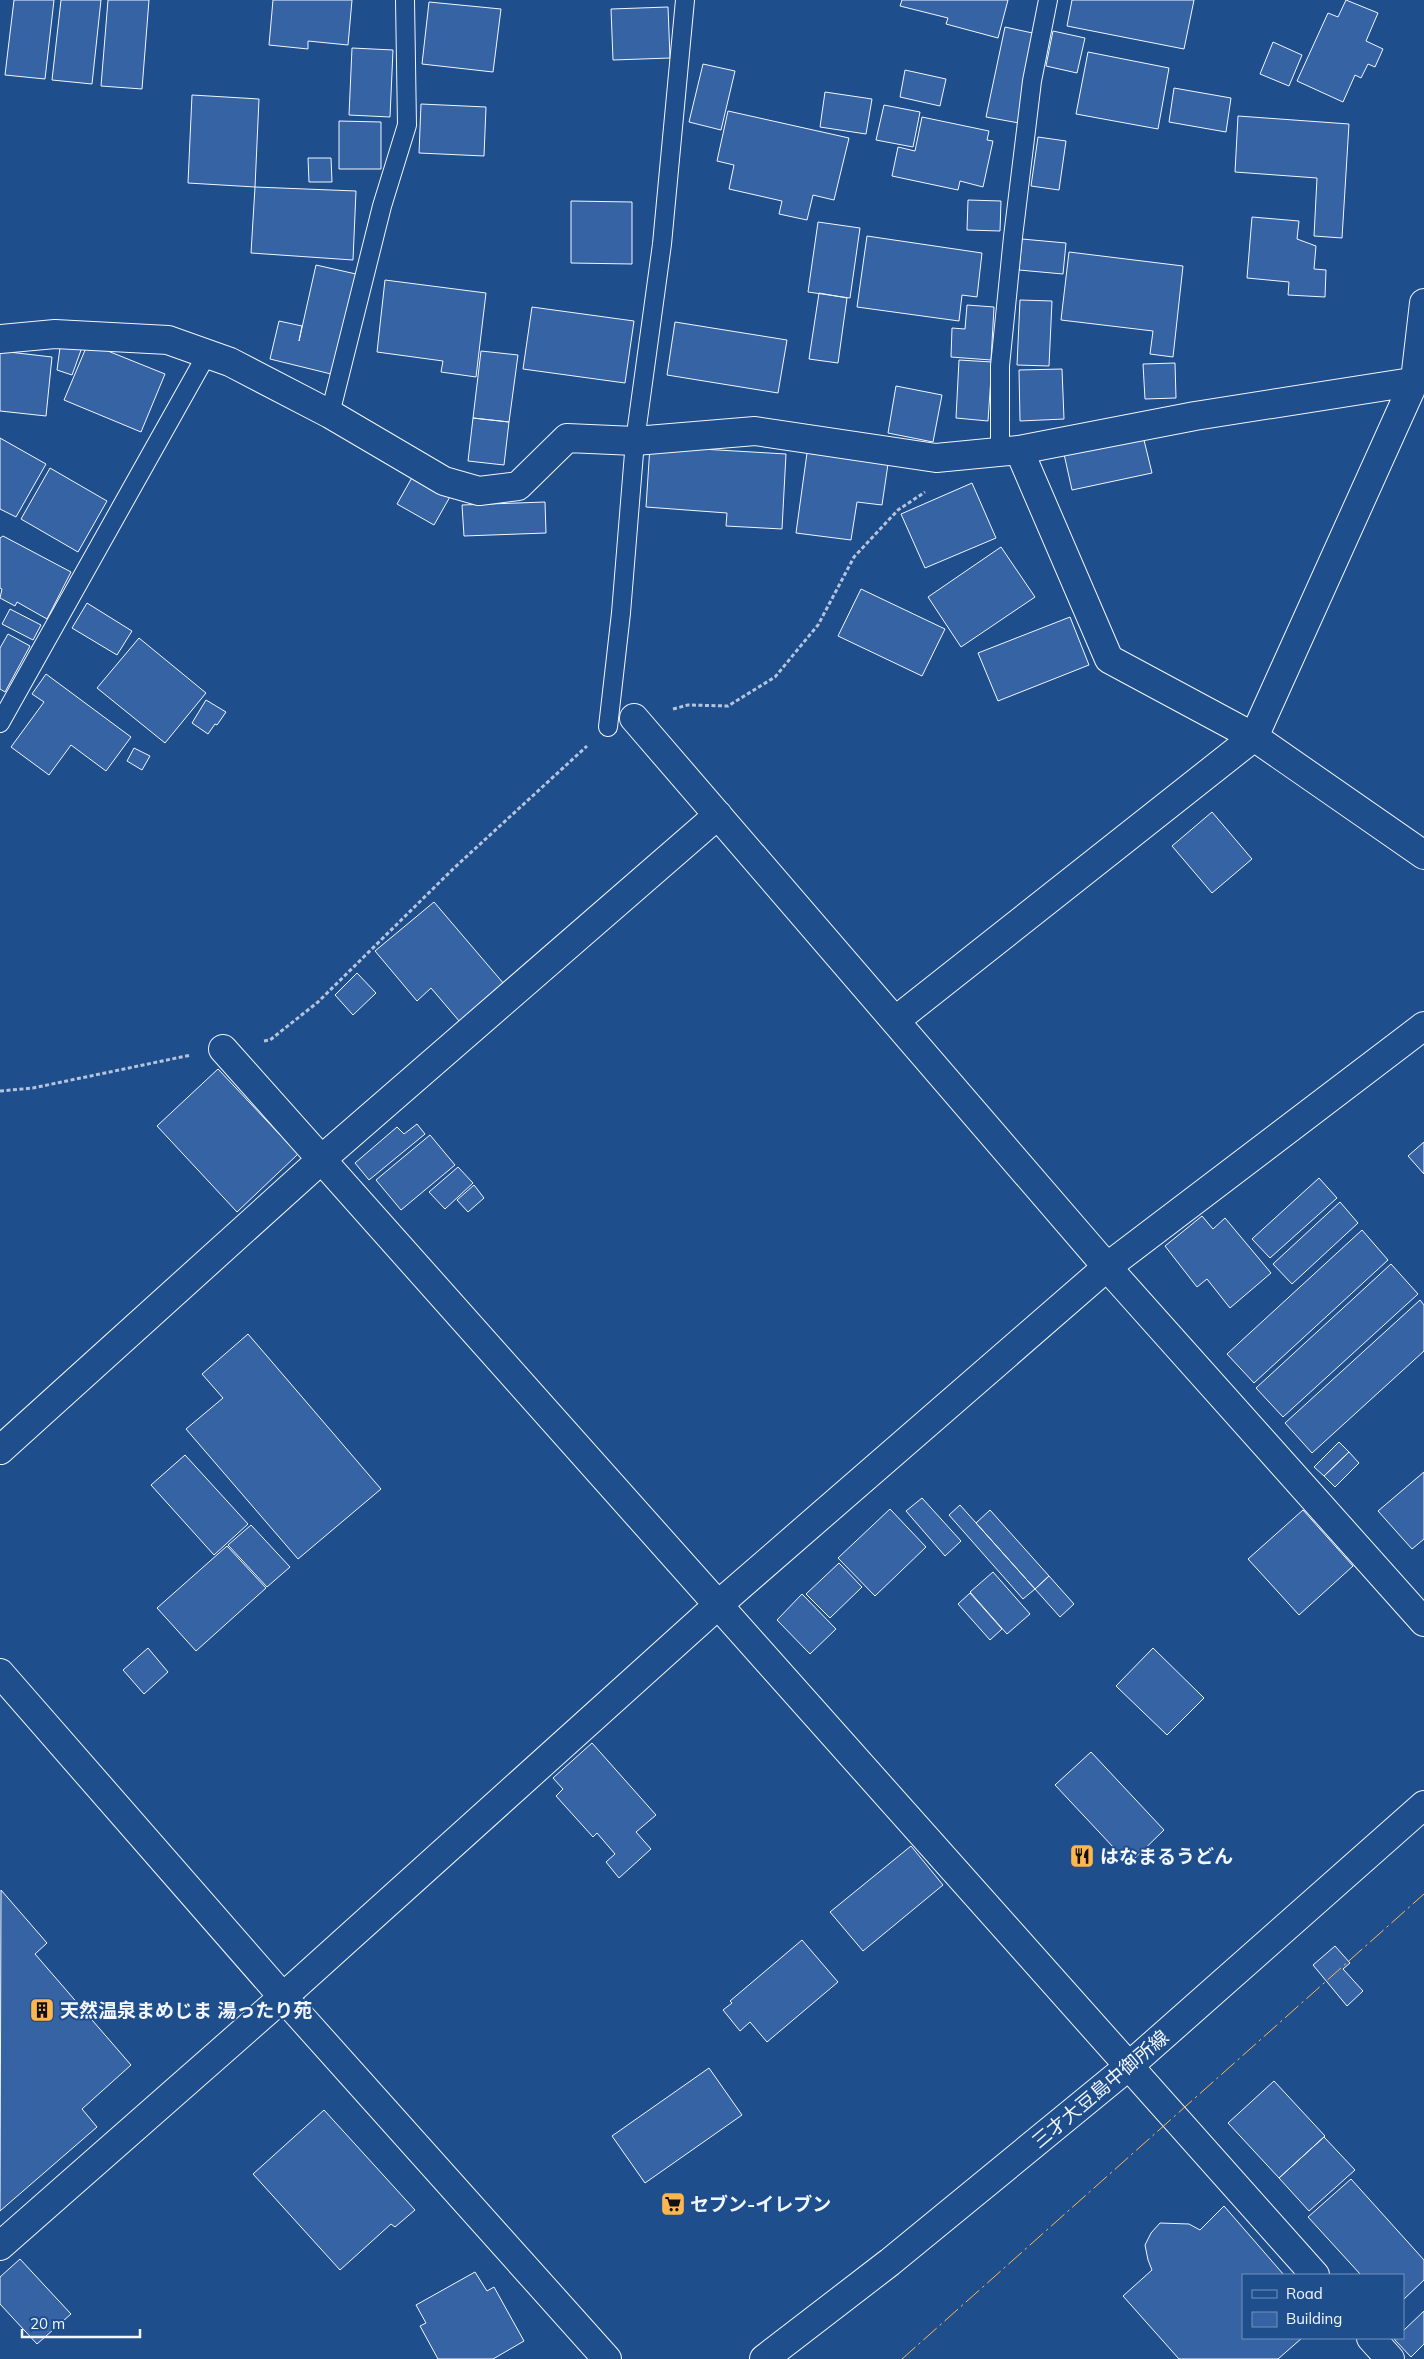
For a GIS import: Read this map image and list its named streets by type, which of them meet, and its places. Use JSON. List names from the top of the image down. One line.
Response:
{"streets":{"street":["三才大豆島中御所線"]},"places":{"restaurant":["はなまるうどん"],"building":["天然温泉まめじま 湯ったり苑"],"supermarket":["セブン-イレブン"]},"legend":["Road","Building"],"scale_bar":"20 m"}
